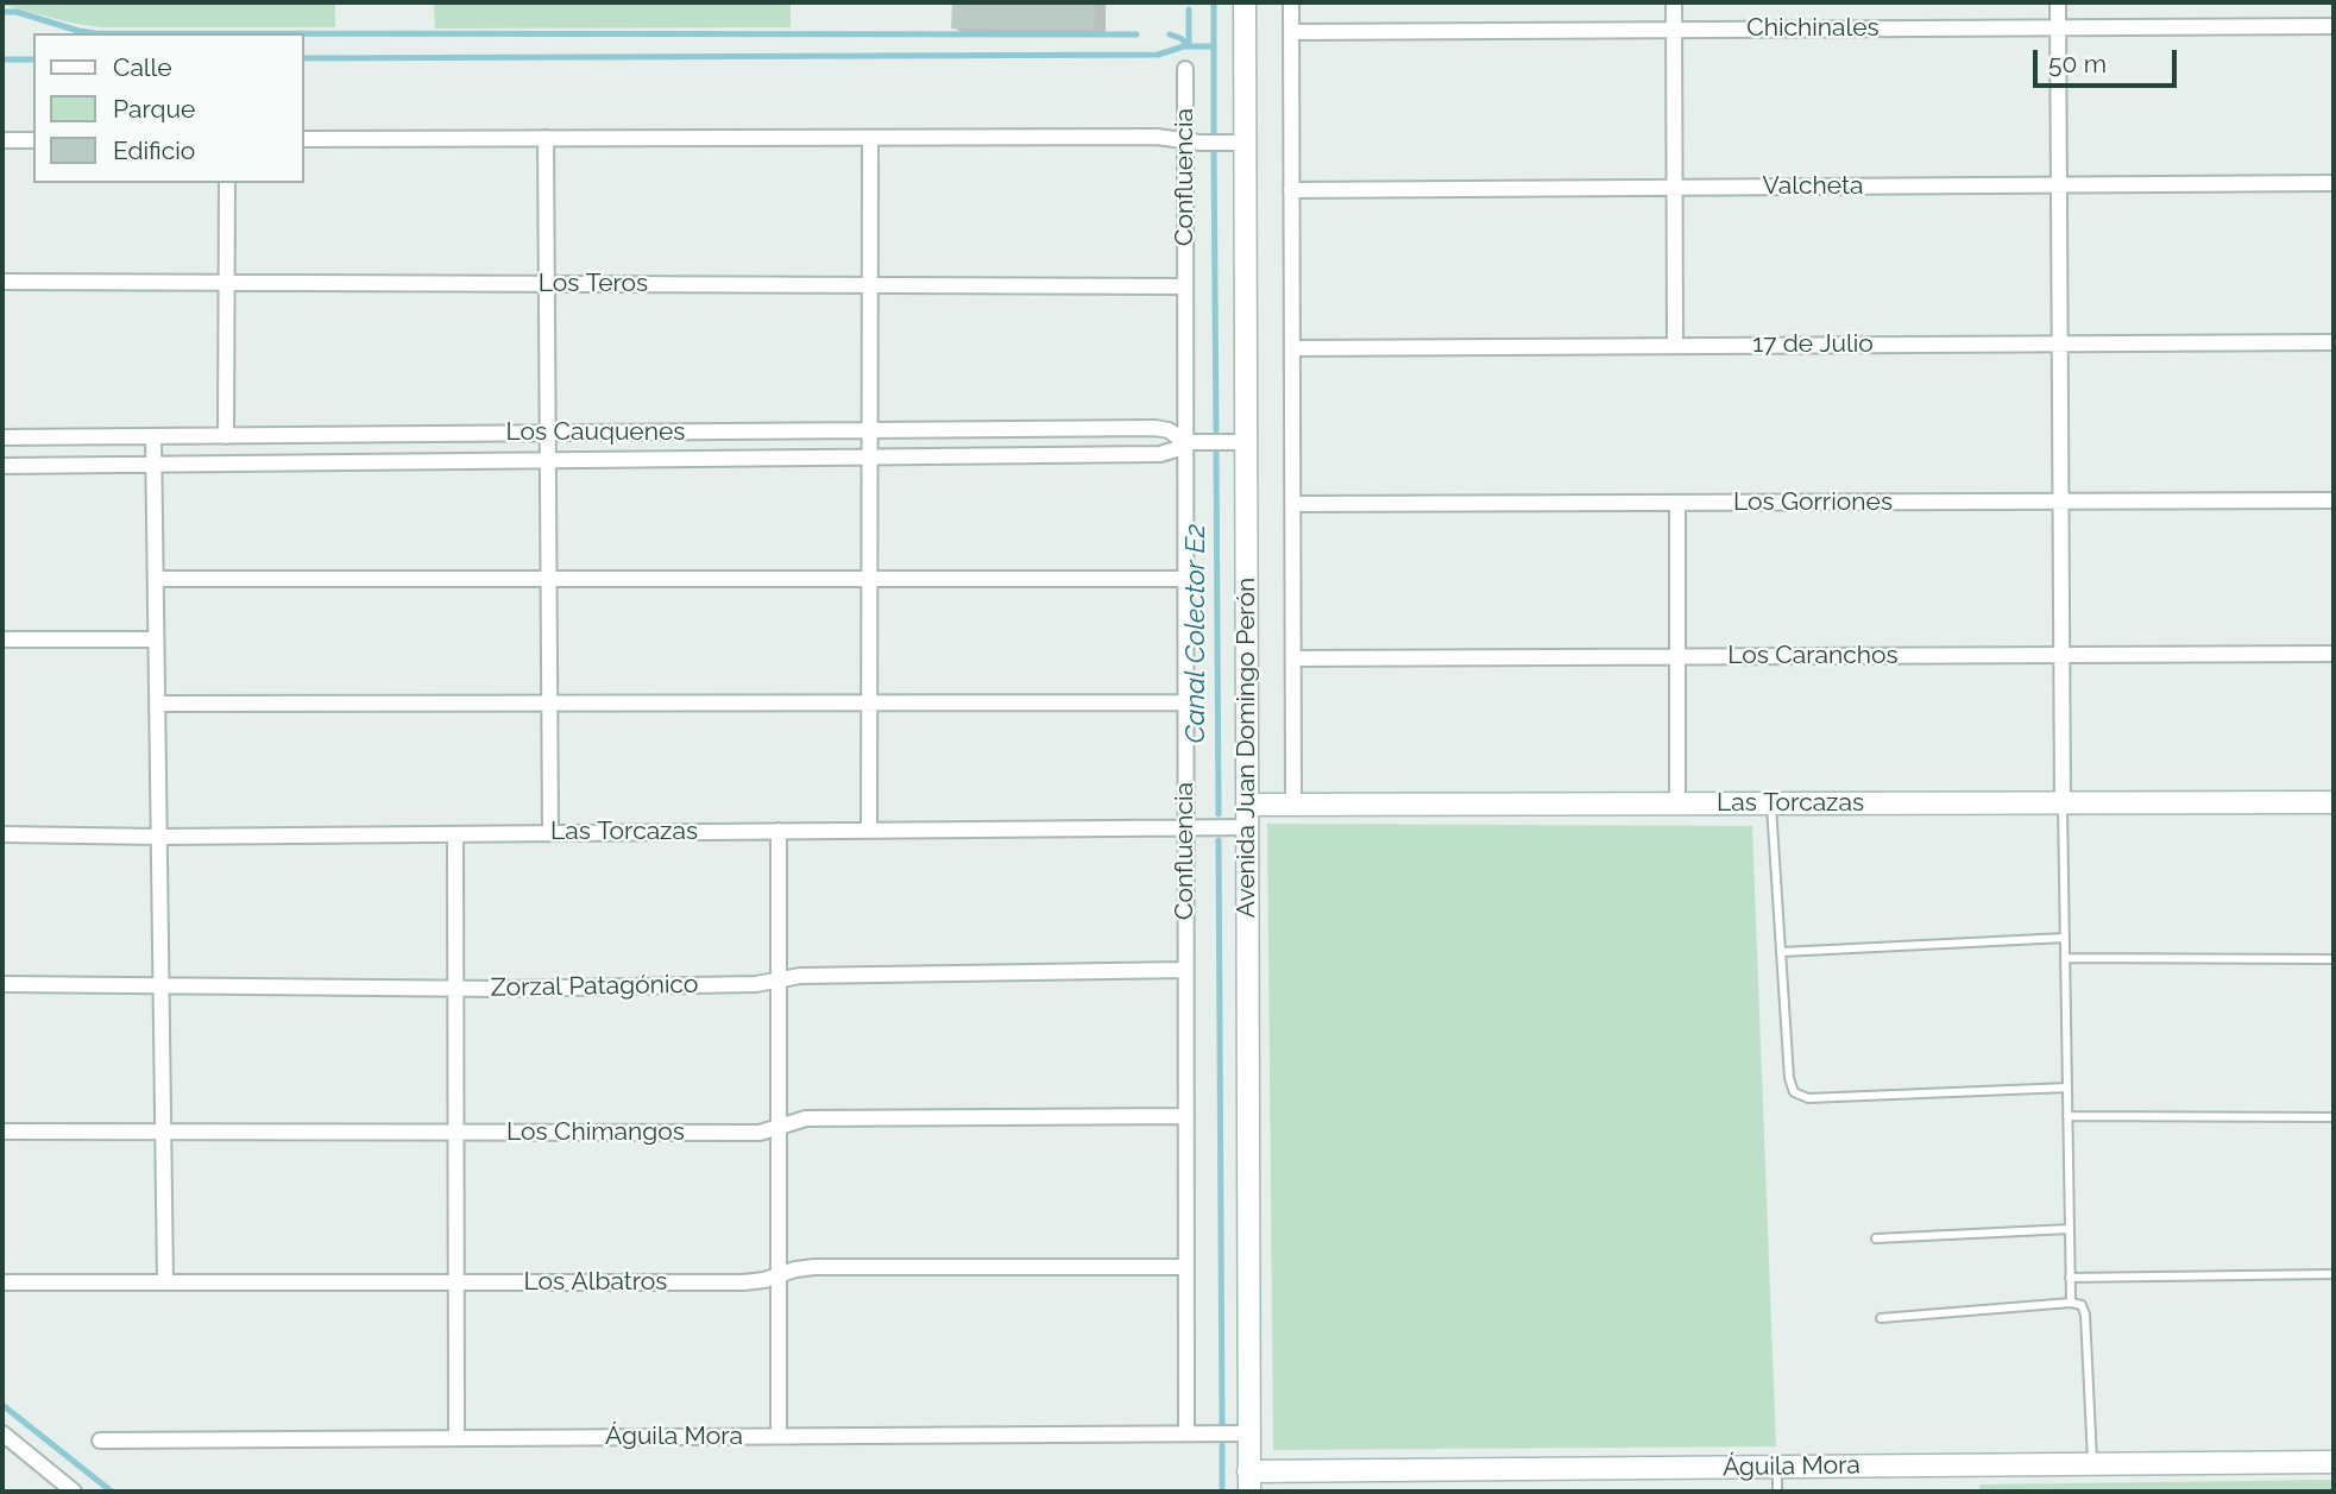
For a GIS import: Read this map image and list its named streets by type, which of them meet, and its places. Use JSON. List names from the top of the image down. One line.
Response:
{"streets":{"street":["Chichinales","Confluencia","Valcheta","Los Teros","17 de Julio","Los Cauquenes","Los Gorriones","Los Caranchos","Avenida Juan Domingo Perón","Las Torcazas","Zorzal Patagónico","Los Chimangos","Los Albatros","Águila Mora"]},"crossings":[["Confluencia","Los Teros"],["Confluencia","Los Cauquenes"],["Confluencia","Las Torcazas"],["Confluencia","Zorzal Patagónico"],["Confluencia","Los Chimangos"],["Confluencia","Los Albatros"],["Confluencia","Águila Mora"],["Los Cauquenes","Avenida Juan Domingo Perón"],["Avenida Juan Domingo Perón","Las Torcazas"],["Avenida Juan Domingo Perón","Águila Mora"]],"water":["Canal Colector E2"],"legend":["Calle","Parque","Edificio"],"scale_bar":"50 m"}
